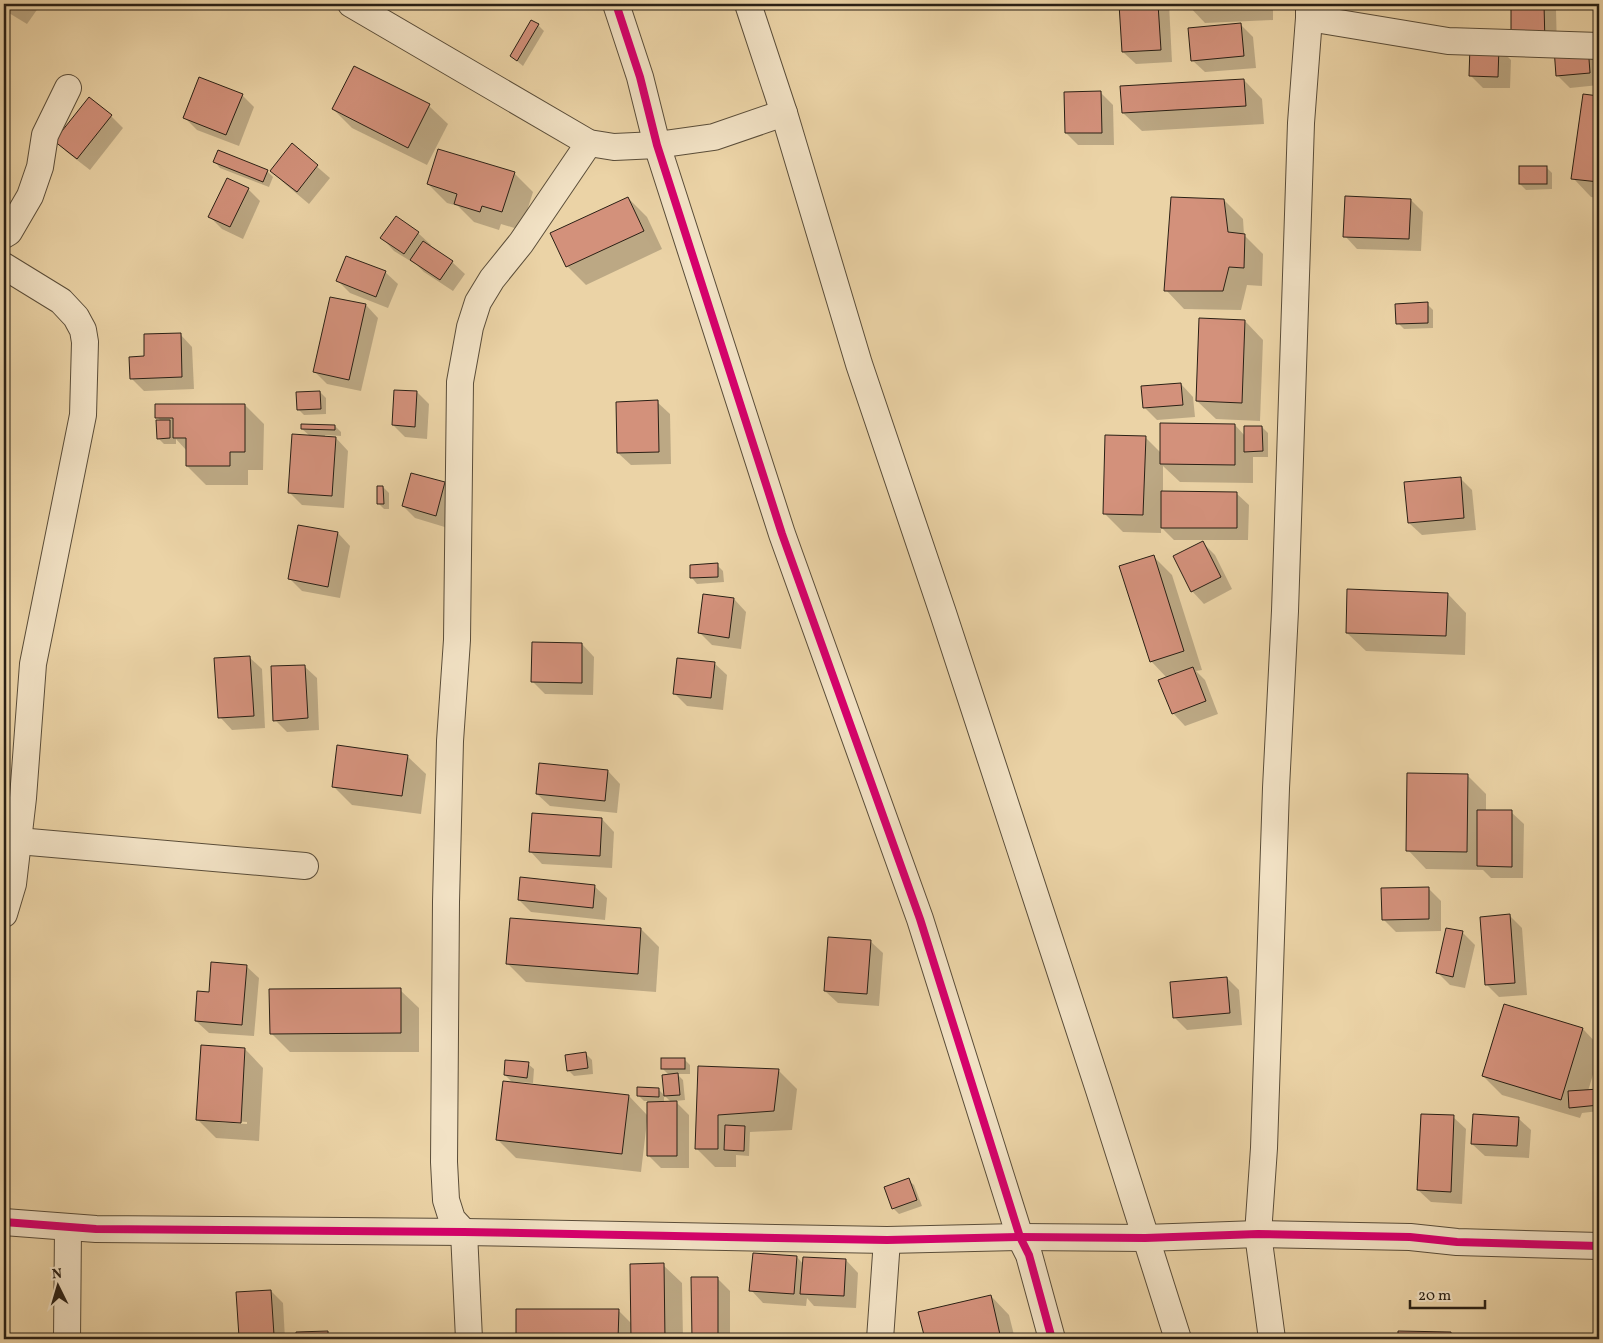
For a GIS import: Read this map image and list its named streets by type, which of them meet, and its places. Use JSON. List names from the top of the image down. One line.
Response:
{"scale_bar":"20 m","north":"top"}
